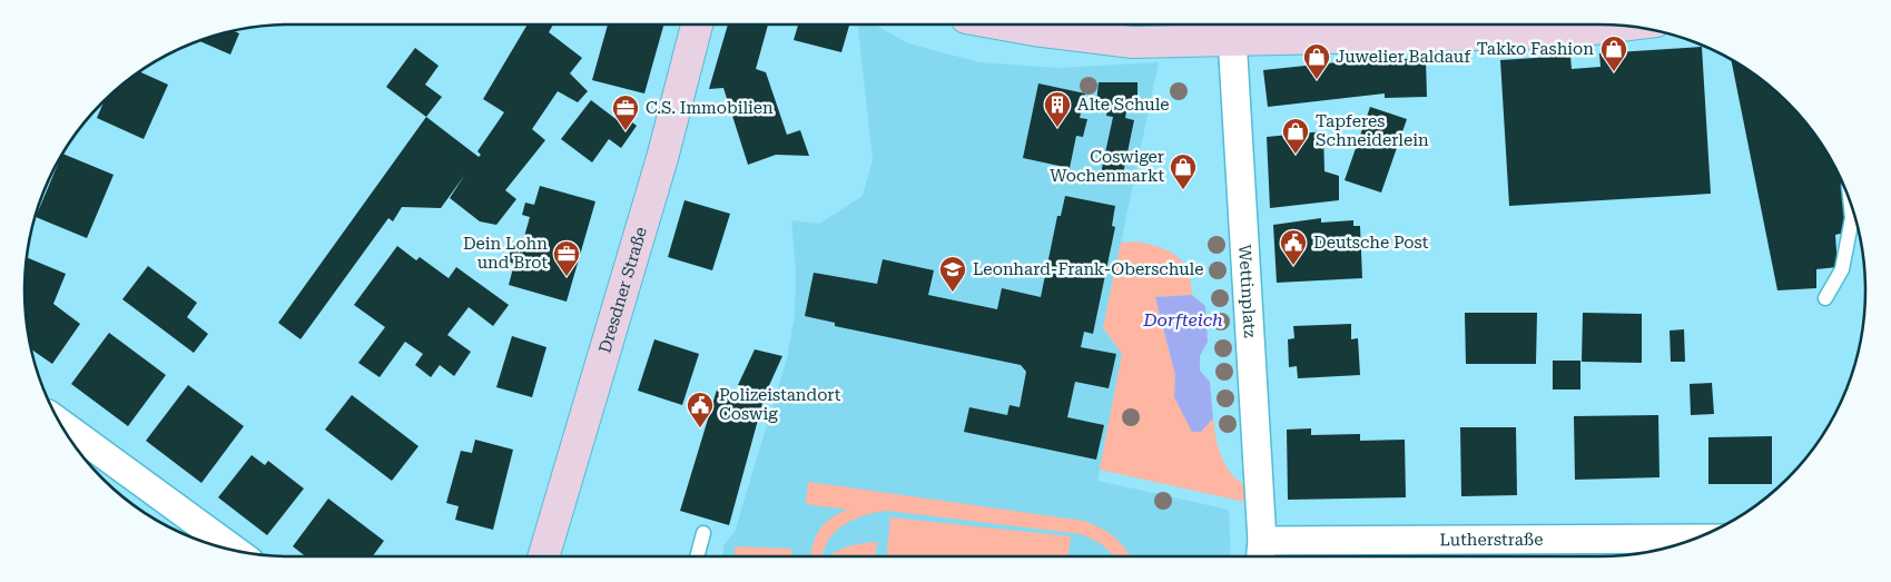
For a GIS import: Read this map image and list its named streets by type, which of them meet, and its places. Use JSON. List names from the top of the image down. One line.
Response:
{"streets":{"main road":["Dresdner Straße"],"street":["Wettinplatz","Lutherstraße"]},"crossings":[["Wettinplatz","Lutherstraße"]],"water":["Dorfteich"],"places":{"shop":["Takko Fashion","Juwelier Baldauf","Tapferes Schneiderlein","Coswiger Wochenmarkt"],"building":["Alte Schule"],"office":["C.S. Immobilien","Dein Lohn und Brot"],"public building":["Deutsche Post","Polizeistandort Coswig"],"school or university":["Leonhard-Frank-Oberschule"]}}
